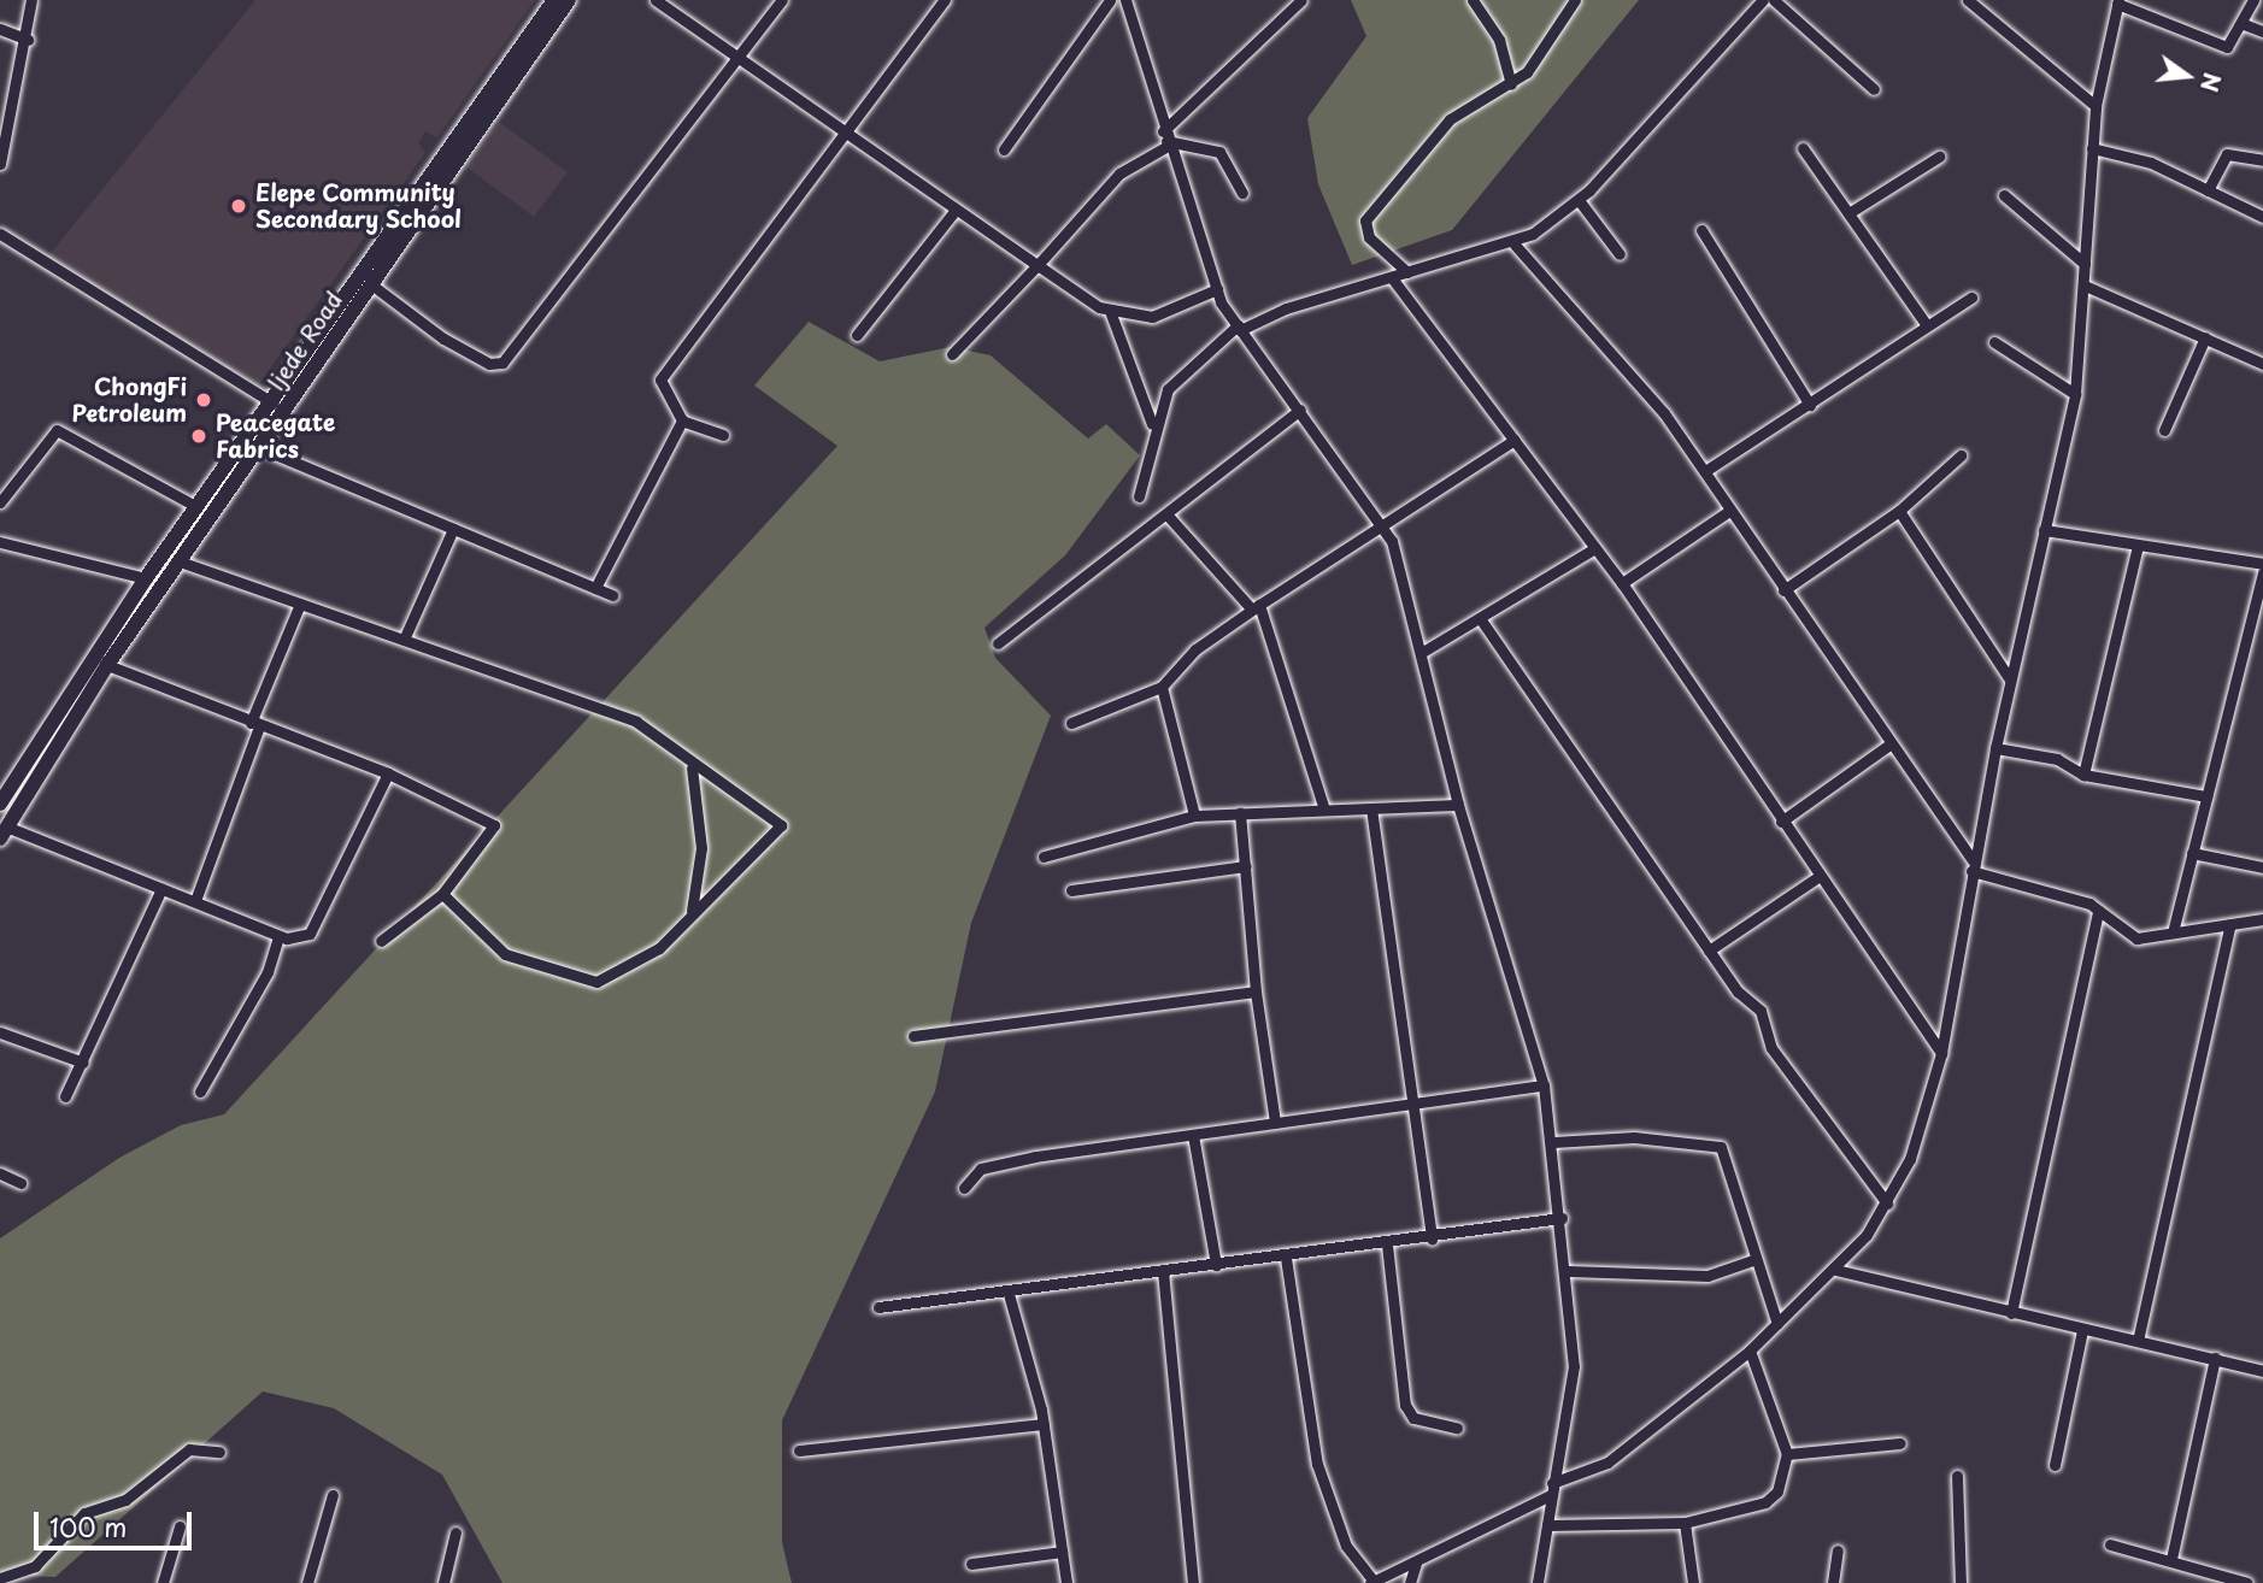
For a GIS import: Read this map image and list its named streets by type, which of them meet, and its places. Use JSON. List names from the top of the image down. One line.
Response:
{"streets":{"main road":["Ijede Road"]},"places":["Elepe Community Secondary School","ChongFi Petroleum","Peacegate Fabrics"],"scale_bar":"100 m","north":"right"}
